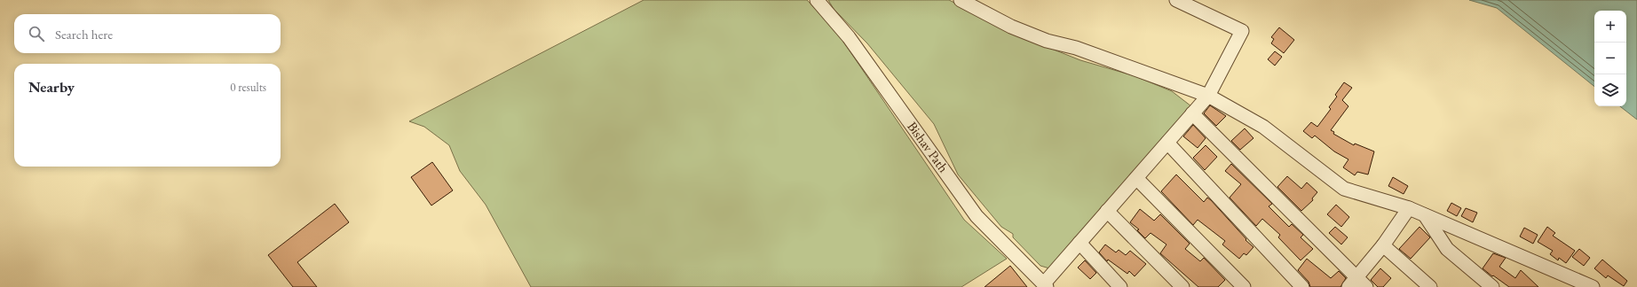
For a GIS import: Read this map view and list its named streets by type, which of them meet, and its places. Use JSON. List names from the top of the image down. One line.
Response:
{"streets":{"street":["Bishav Path"]},"page":{"map_buttons":["+","−"],"search":"Search here","heading":["Nearby","0 results"]}}
